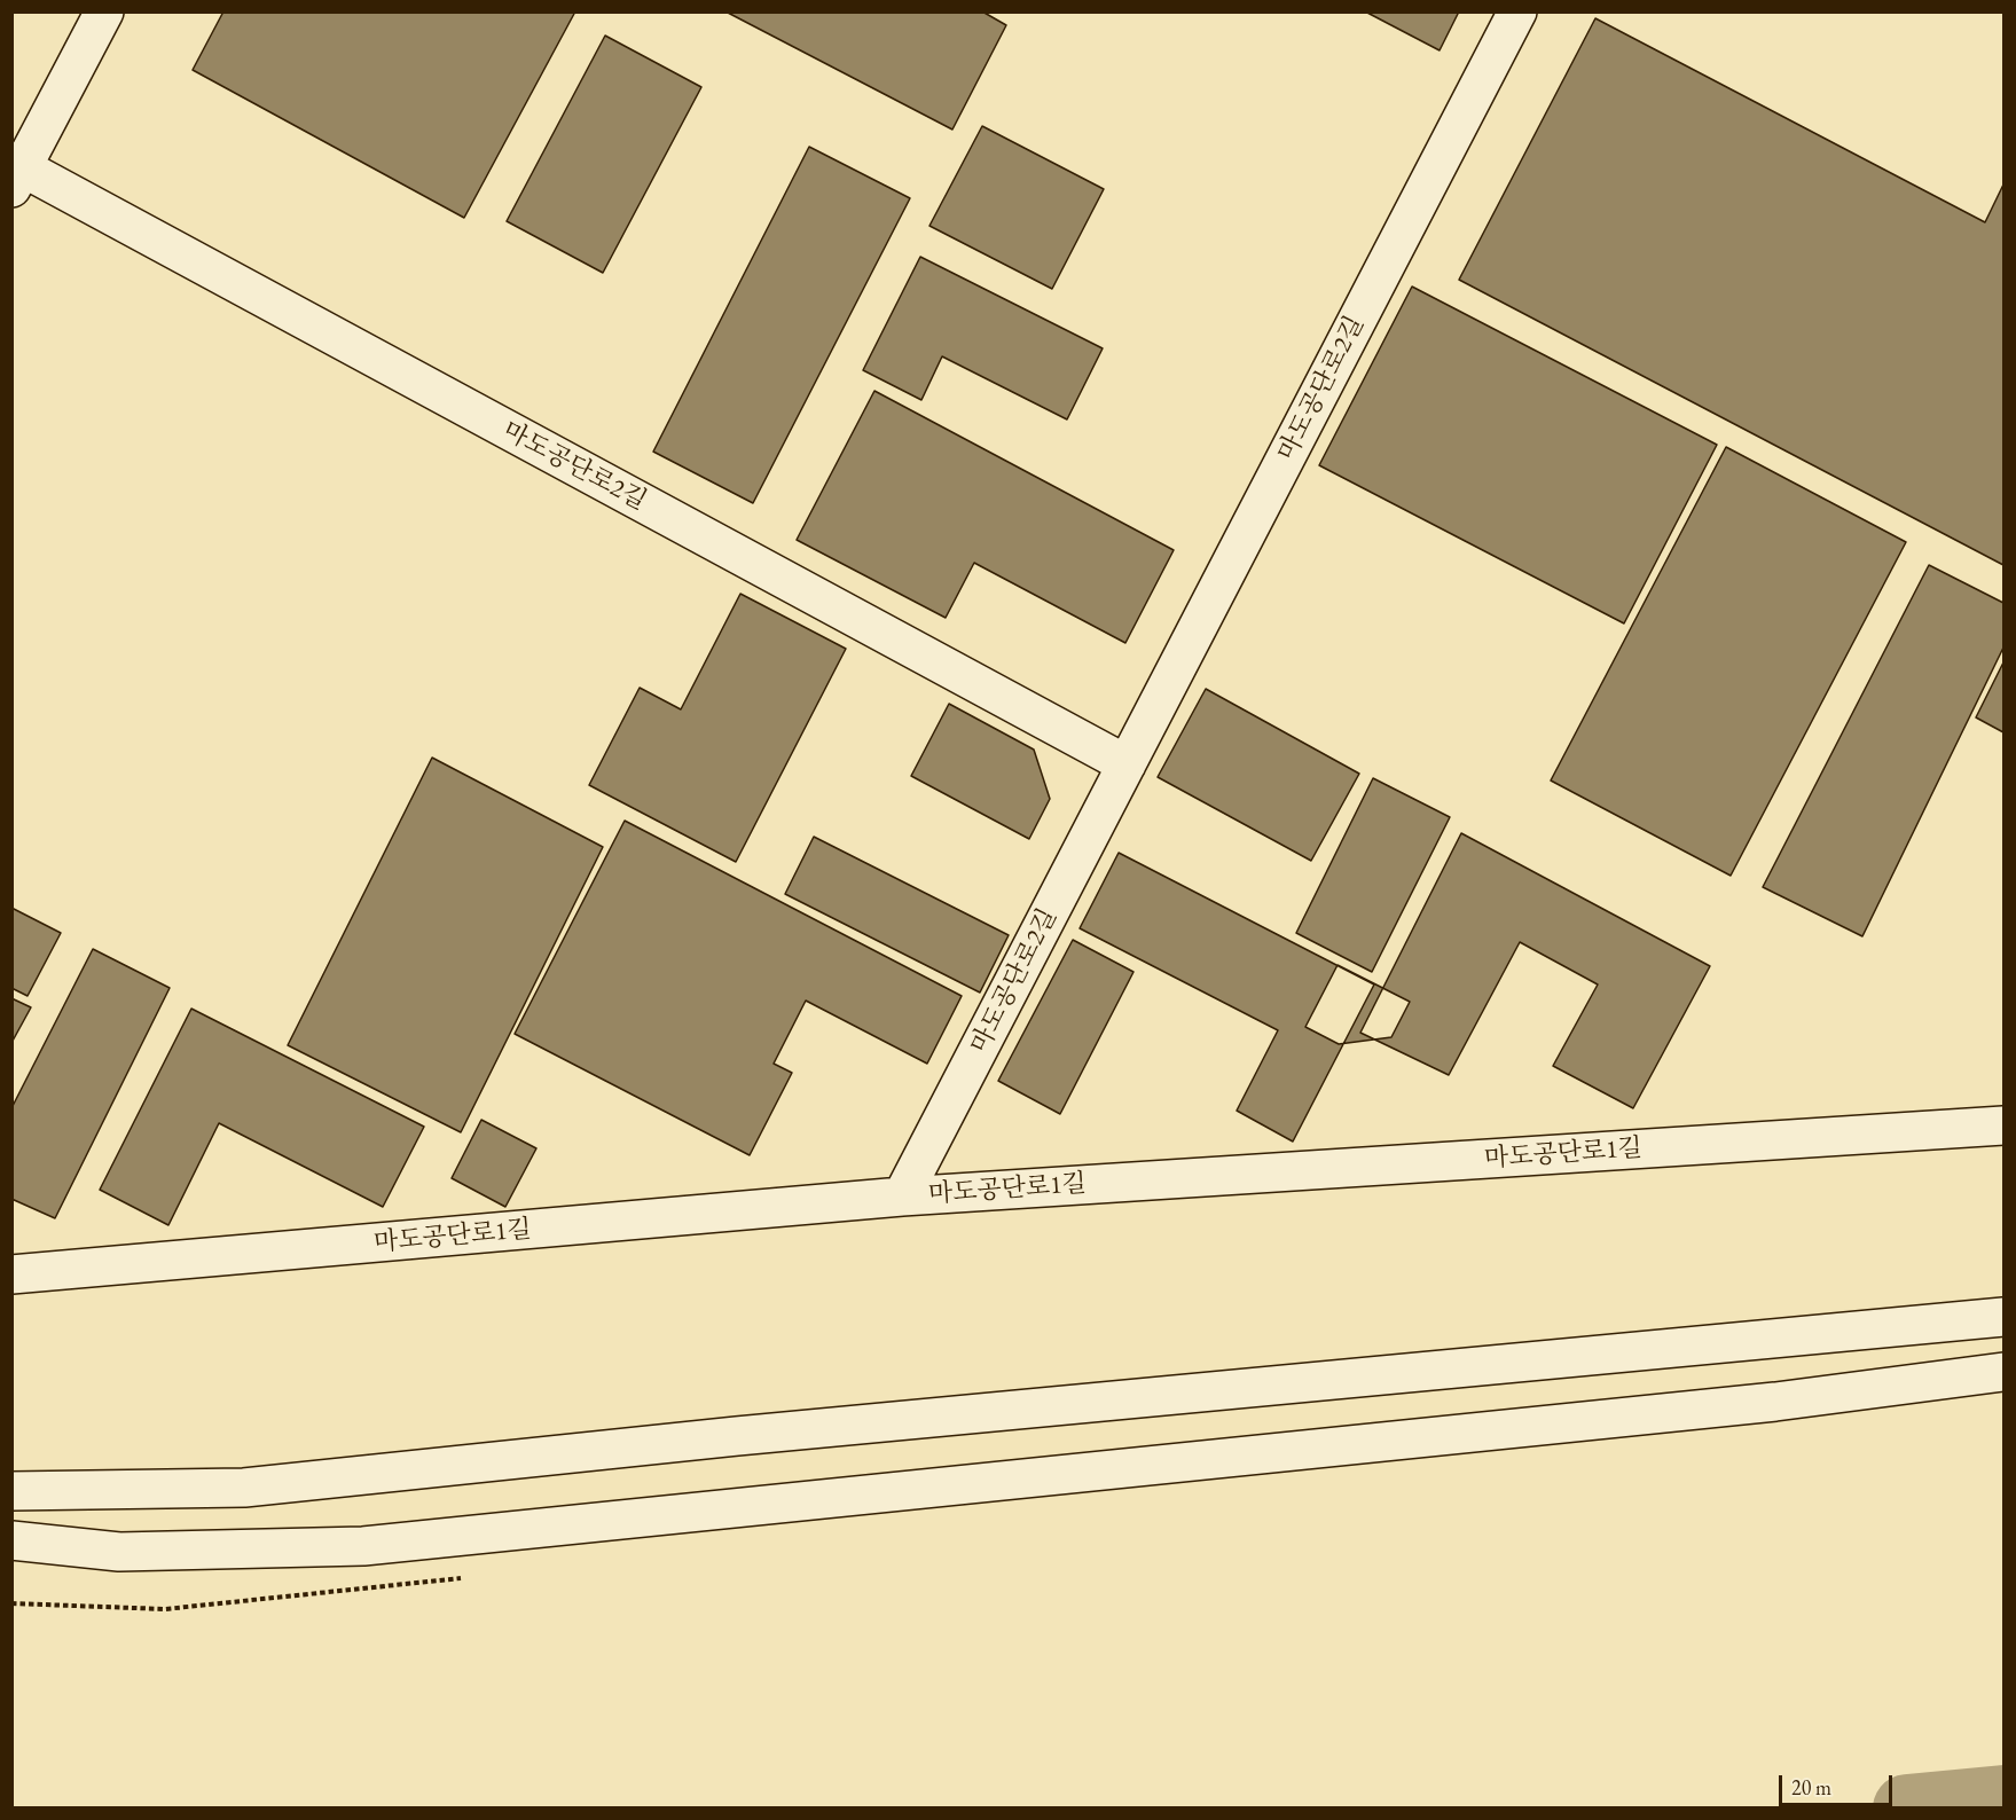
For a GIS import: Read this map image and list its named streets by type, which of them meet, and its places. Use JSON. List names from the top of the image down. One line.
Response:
{"streets":{"street":["마도공단로2길","마도공단로1길"]},"crossings":[["마도공단로2길","마도공단로1길"]],"scale_bar":"20 m"}
